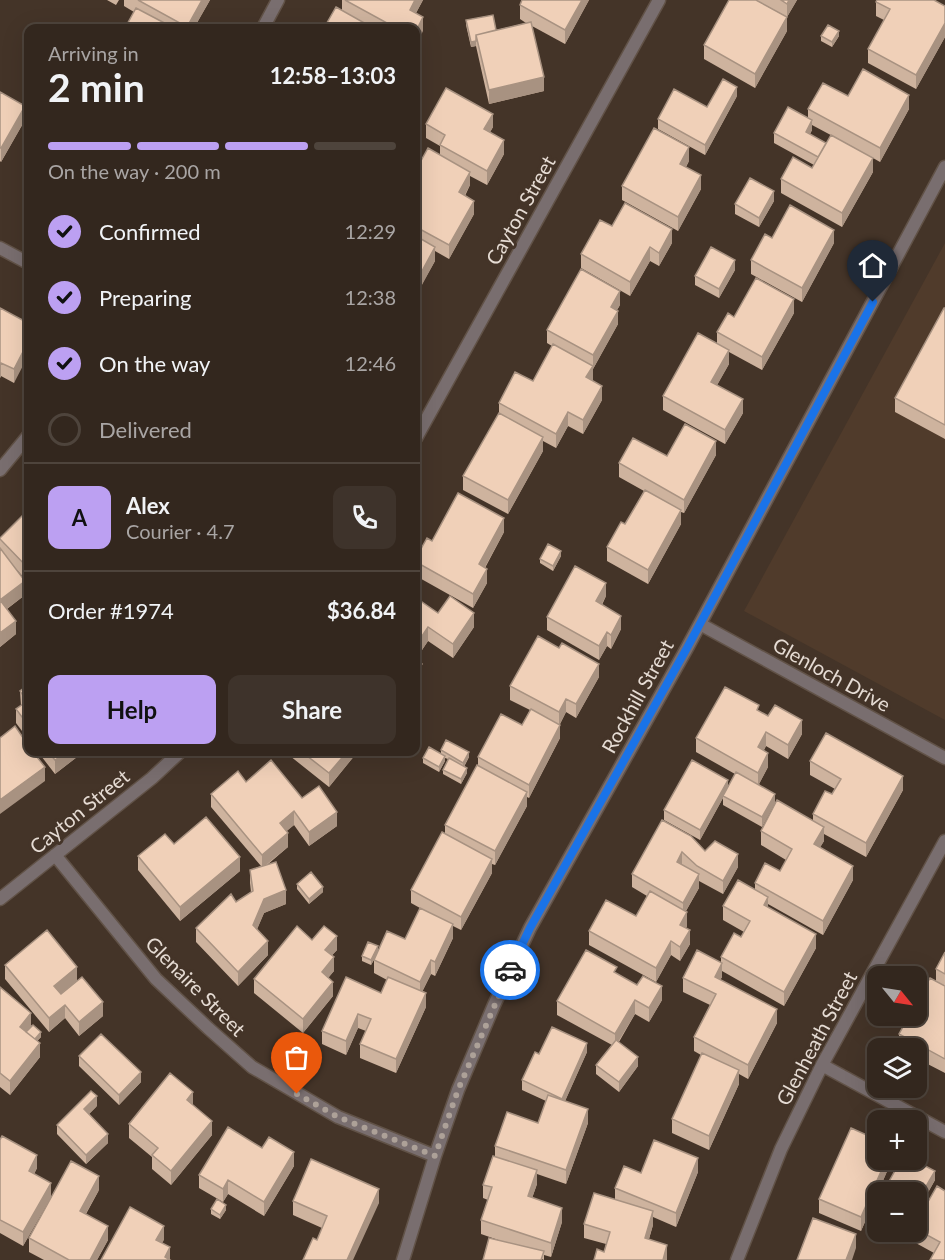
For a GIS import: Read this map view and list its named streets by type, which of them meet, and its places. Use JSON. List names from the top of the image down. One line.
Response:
{"streets":{"street":["Cayton Street","Glenloch Drive","Rockhill Street","Glenaire Street","Glenheath Street"]},"crossings":[["Cayton Street","Glenaire Street"],["Glenloch Drive","Rockhill Street"],["Rockhill Street","Glenaire Street"]],"north":"bottom right","page":{"heading":["2 min","Arriving in","12:58–13:03"],"panel":["Alex","Courier · 4.7","Order #1974","$36.84"],"bar":"On the way · 200 m","list":[["Confirmed","12:29"],["Preparing","12:38"],["On the way","12:46"],"Delivered"],"round":"A","buttons":["Help","Share"],"map_buttons":["+","−"]}}
